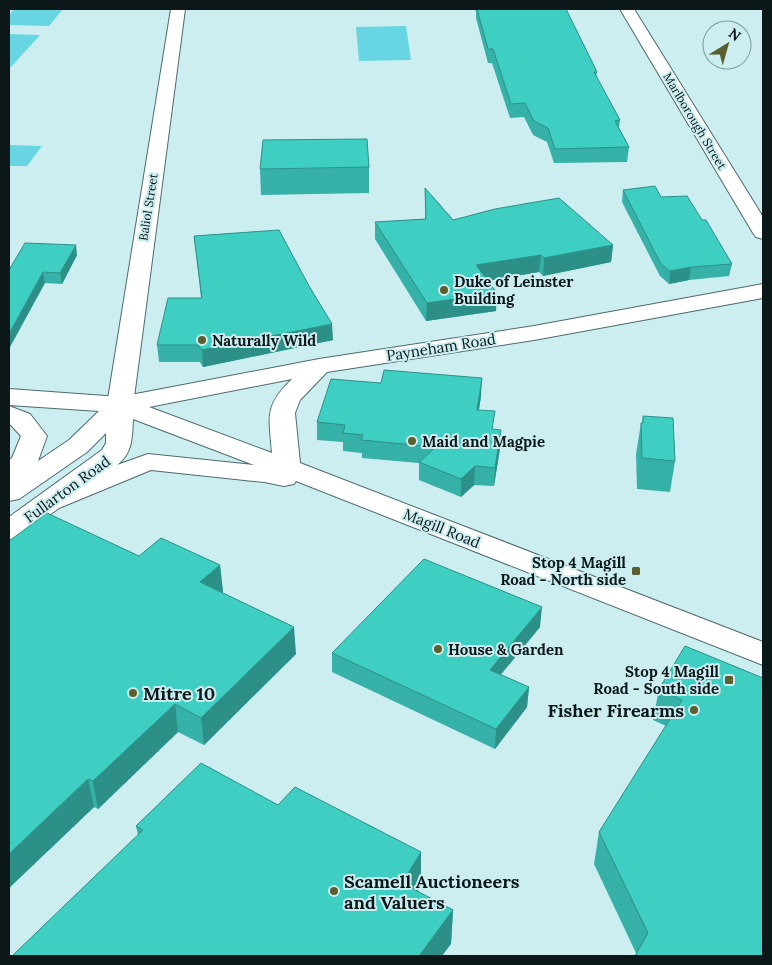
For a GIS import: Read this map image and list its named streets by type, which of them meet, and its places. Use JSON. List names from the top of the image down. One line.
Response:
{"streets":{"main road":["Marlborough Street","Baliol Street","Payneham Road","Fullarton Road","Magill Road"]},"crossings":[["Baliol Street","Payneham Road"],["Baliol Street","Fullarton Road"],["Baliol Street","Magill Road"],["Payneham Road","Fullarton Road"],["Payneham Road","Magill Road"],["Fullarton Road","Magill Road"]],"places":{"other":["Duke of Leinster Building","Naturally Wild","Maid and Magpie","House & Garden","Mitre 10","Fisher Firearms","Scamell Auctioneers and Valuers"],"transit":["Stop 4 Magill Road - North side","Stop 4 Magill Road - South side"]},"north":"top right"}
